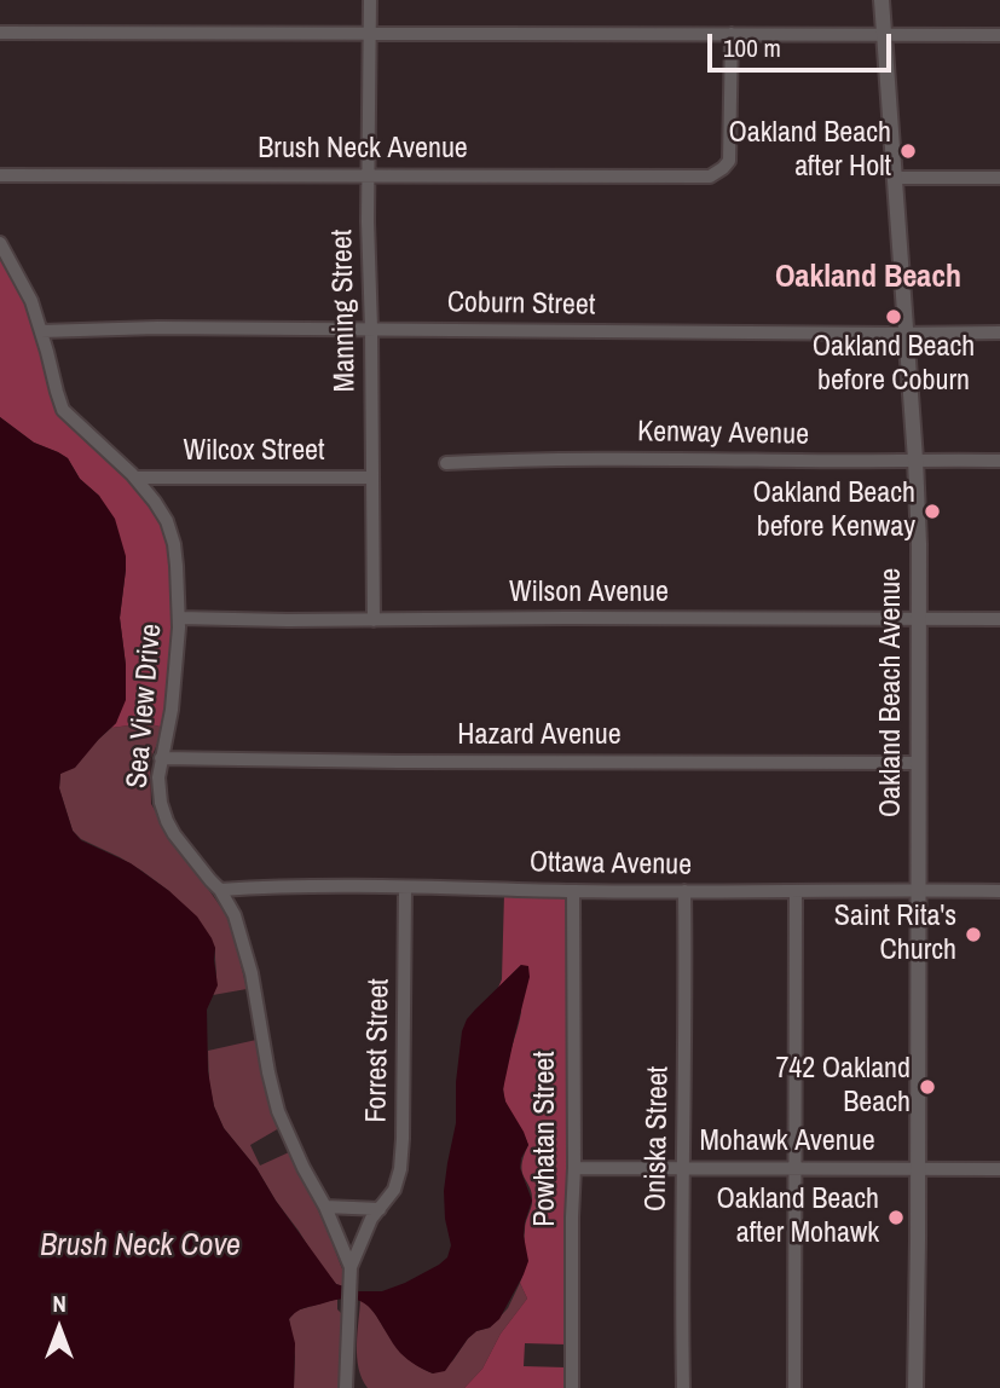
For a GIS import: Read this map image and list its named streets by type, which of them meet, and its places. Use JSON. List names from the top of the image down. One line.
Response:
{"streets":{"street":["Brush Neck Avenue","Coburn Street","Manning Street","Kenway Avenue","Wilcox Street","Wilson Avenue","Oakland Beach Avenue","Sea View Drive","Hazard Avenue","Ottawa Avenue","Forrest Street","Powhatan Street","Oniska Street","Mohawk Avenue"]},"crossings":[["Brush Neck Avenue","Manning Street"],["Coburn Street","Manning Street"],["Coburn Street","Oakland Beach Avenue"],["Coburn Street","Sea View Drive"],["Manning Street","Wilcox Street"],["Manning Street","Wilson Avenue"],["Kenway Avenue","Oakland Beach Avenue"],["Wilcox Street","Sea View Drive"],["Wilson Avenue","Oakland Beach Avenue"],["Wilson Avenue","Sea View Drive"],["Oakland Beach Avenue","Hazard Avenue"],["Oakland Beach Avenue","Ottawa Avenue"],["Oakland Beach Avenue","Mohawk Avenue"],["Sea View Drive","Hazard Avenue"],["Sea View Drive","Ottawa Avenue"],["Sea View Drive","Forrest Street"],["Ottawa Avenue","Forrest Street"],["Ottawa Avenue","Powhatan Street"],["Ottawa Avenue","Oniska Street"],["Powhatan Street","Mohawk Avenue"],["Oniska Street","Mohawk Avenue"]],"districts":["Oakland Beach"],"water":["Brush Neck Cove"],"places":["Oakland Beach after Holt","Oakland Beach before Coburn","Oakland Beach before Kenway","Saint Rita's Church","742 Oakland Beach","Oakland Beach after Mohawk"],"scale_bar":"100 m","north":"top"}
